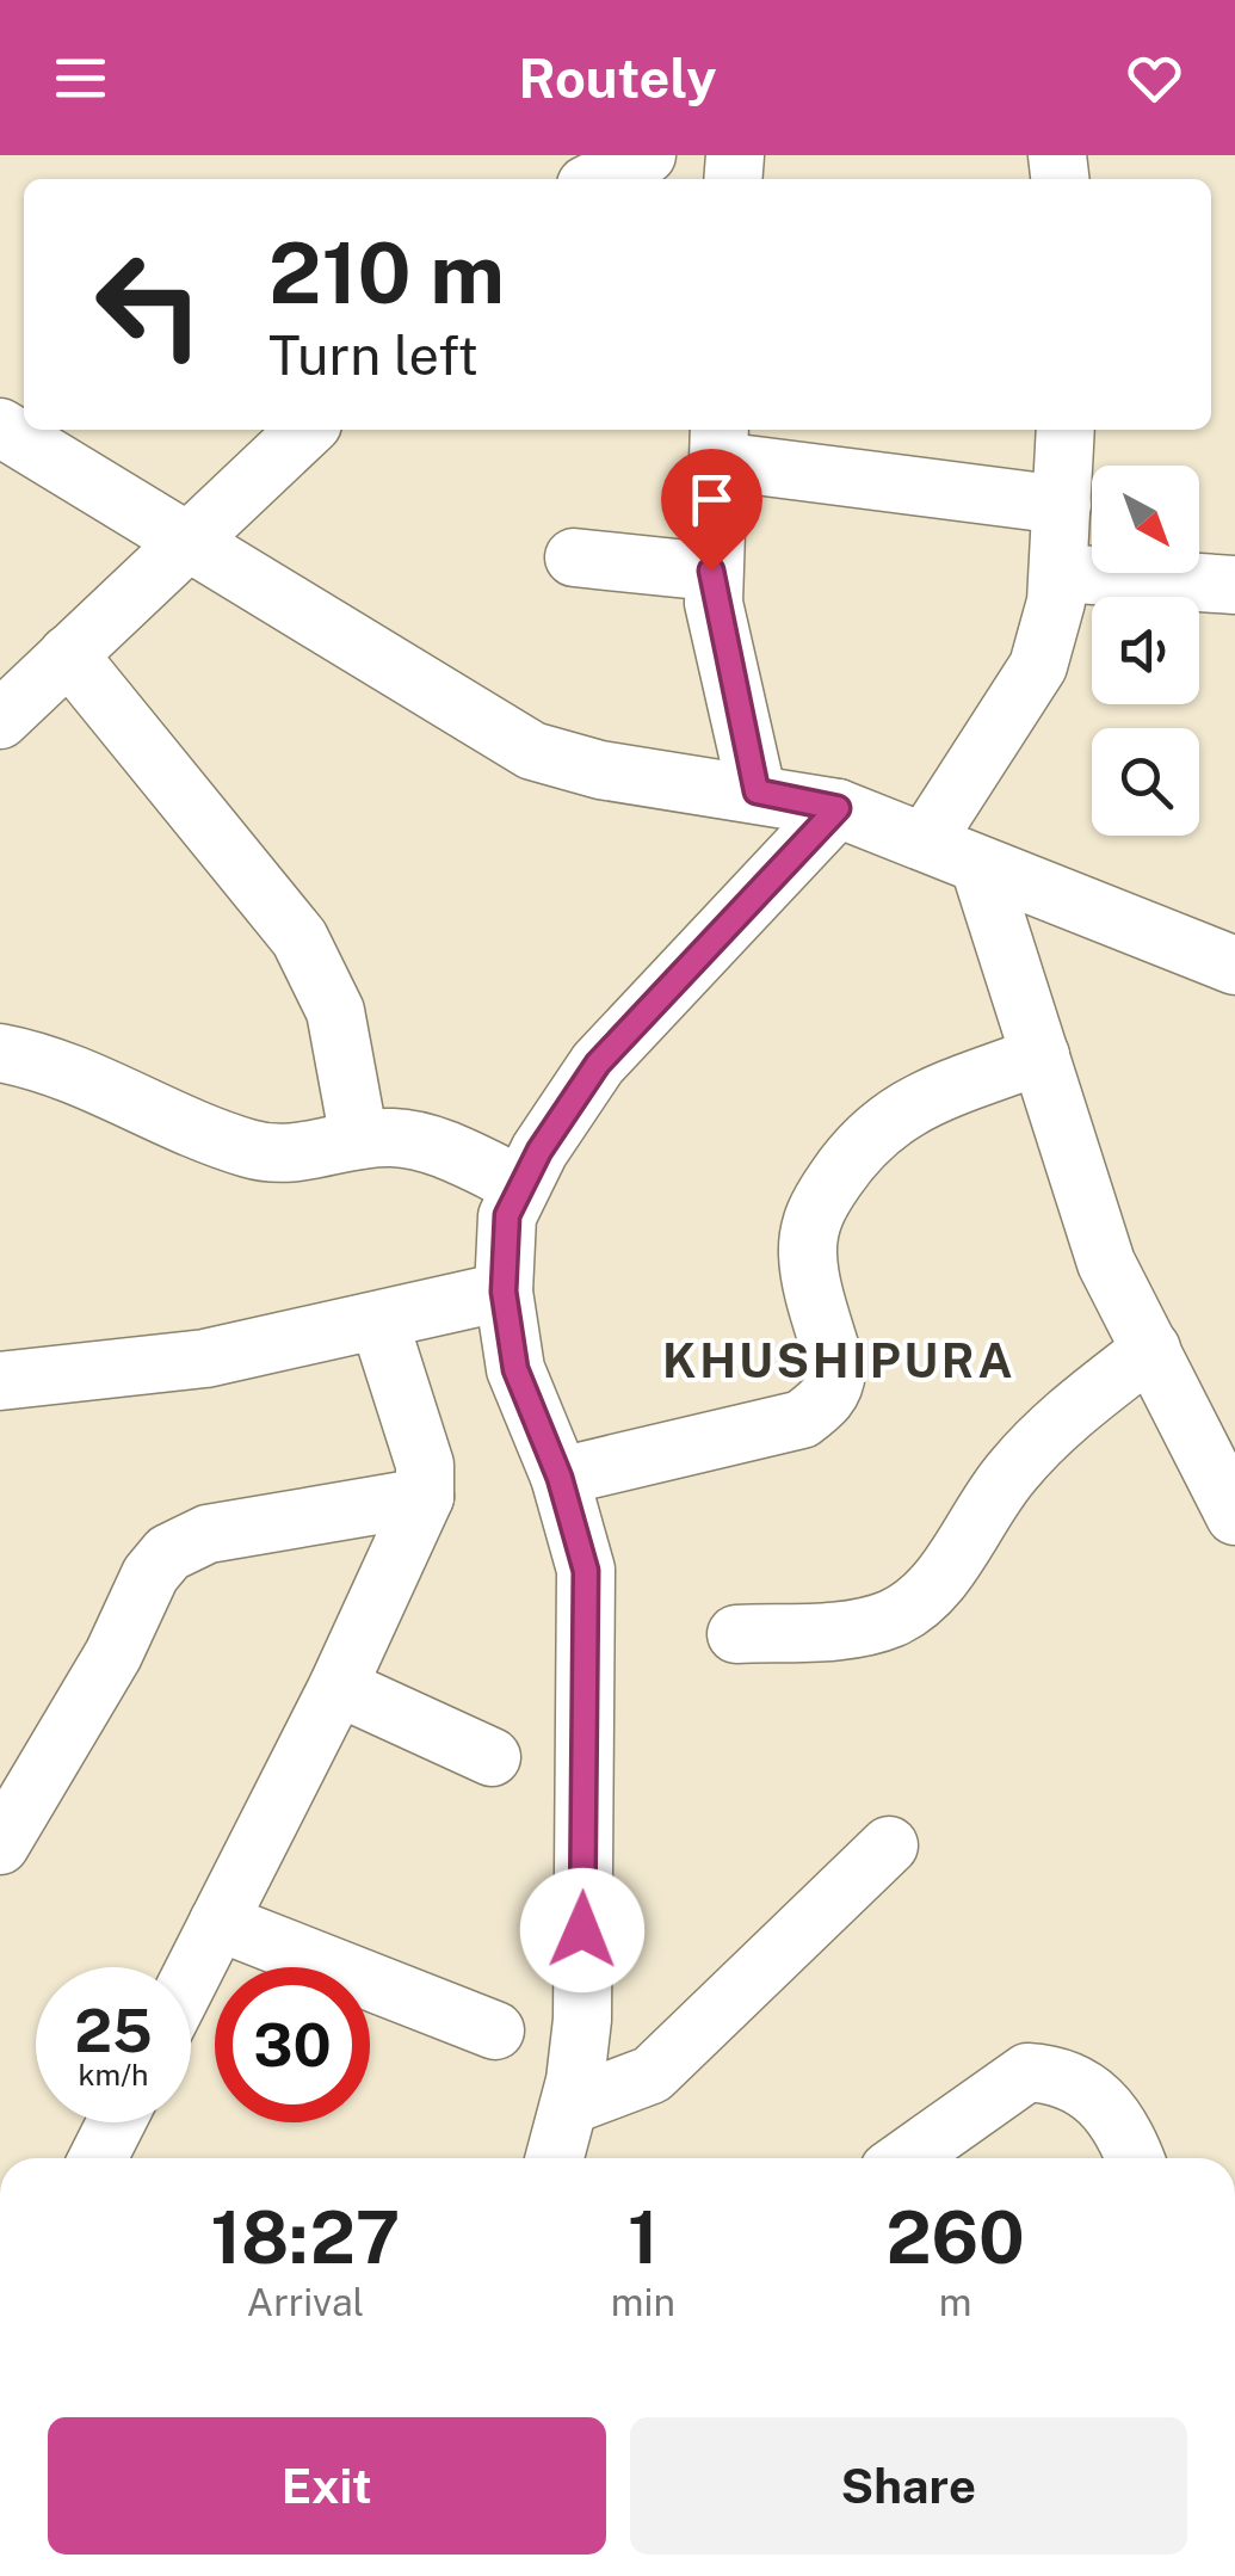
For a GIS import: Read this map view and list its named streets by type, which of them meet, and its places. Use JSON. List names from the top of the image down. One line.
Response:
{"districts":["KHUSHIPURA"],"north":"bottom right","page":{"header":"Routely","turn":["210 m","Turn left"],"speed":"25 km/h","limit":"30","eta":["18:27","Arrival","1","min","260","m"],"buttons":["Exit","Share"]}}
